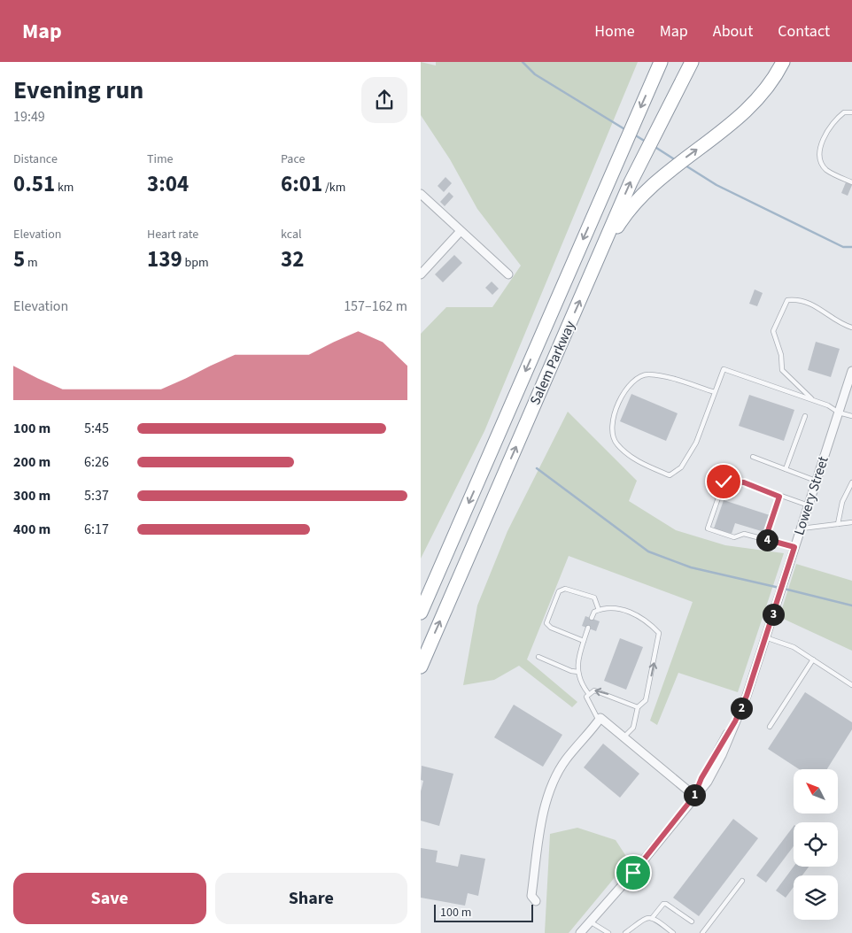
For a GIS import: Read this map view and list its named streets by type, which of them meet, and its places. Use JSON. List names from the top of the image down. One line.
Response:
{"streets":{"highway":["Salem Parkway"],"street":["Lowery Street"]},"scale_bar":"100 m","north":"top left","page":{"header":"Map","nav":["Home","Map","About","Contact"],"heading":["Evening run","19:49"],"stats":[["Distance","0.51 km"],["Time","3:04"],["Pace","6:01 /km"],["Elevation","5 m"],["Heart rate","139 bpm"],["kcal","32"]],"chart":["Elevation","157–162 m"],"list":[{"name":"100 m","note":"5:45"},{"name":"200 m","note":"6:26"},{"name":"300 m","note":"5:37"},{"name":"400 m","note":"6:17"}],"pins":["4","3","2","1"],"buttons":["Save","Share"],"scale":"100 m"}}
